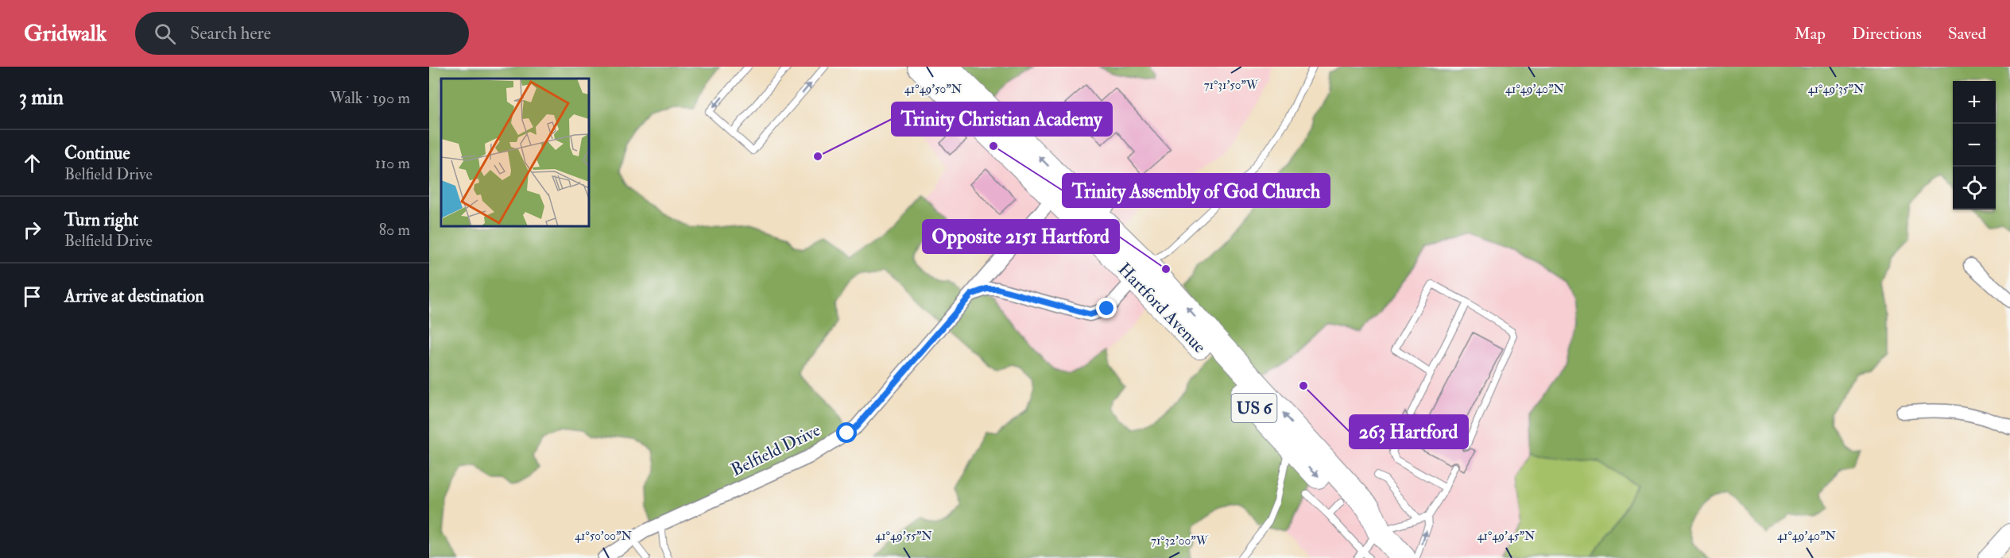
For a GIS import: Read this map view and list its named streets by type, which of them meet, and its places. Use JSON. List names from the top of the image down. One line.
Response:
{"streets":{"highway":["Hartford Avenue","US 6"],"street":["Belfield Drive"]},"crossings":[["Hartford Avenue","Belfield Drive"]],"places":["Trinity Assembly of God Church","Trinity Christian Academy","Opposite 2151 Hartford","263 Hartford"],"page":{"header":"Gridwalk","search":"Search here","nav":["Map","Directions","Saved"],"heading":["3 min","Walk · 190 m"],"map_buttons":["+","−"],"list":[["Continue","Belfield Drive","110 m"],["Turn right","Belfield Drive","80 m"],"Arrive at destination"]},"coordinates":["71°31'50\"W","41°49'50\"N","41°49'40\"N","41°49'35\"N","41°50'00\"N","41°49'55\"N","41°49'45\"N","71°32'00\"W"]}
